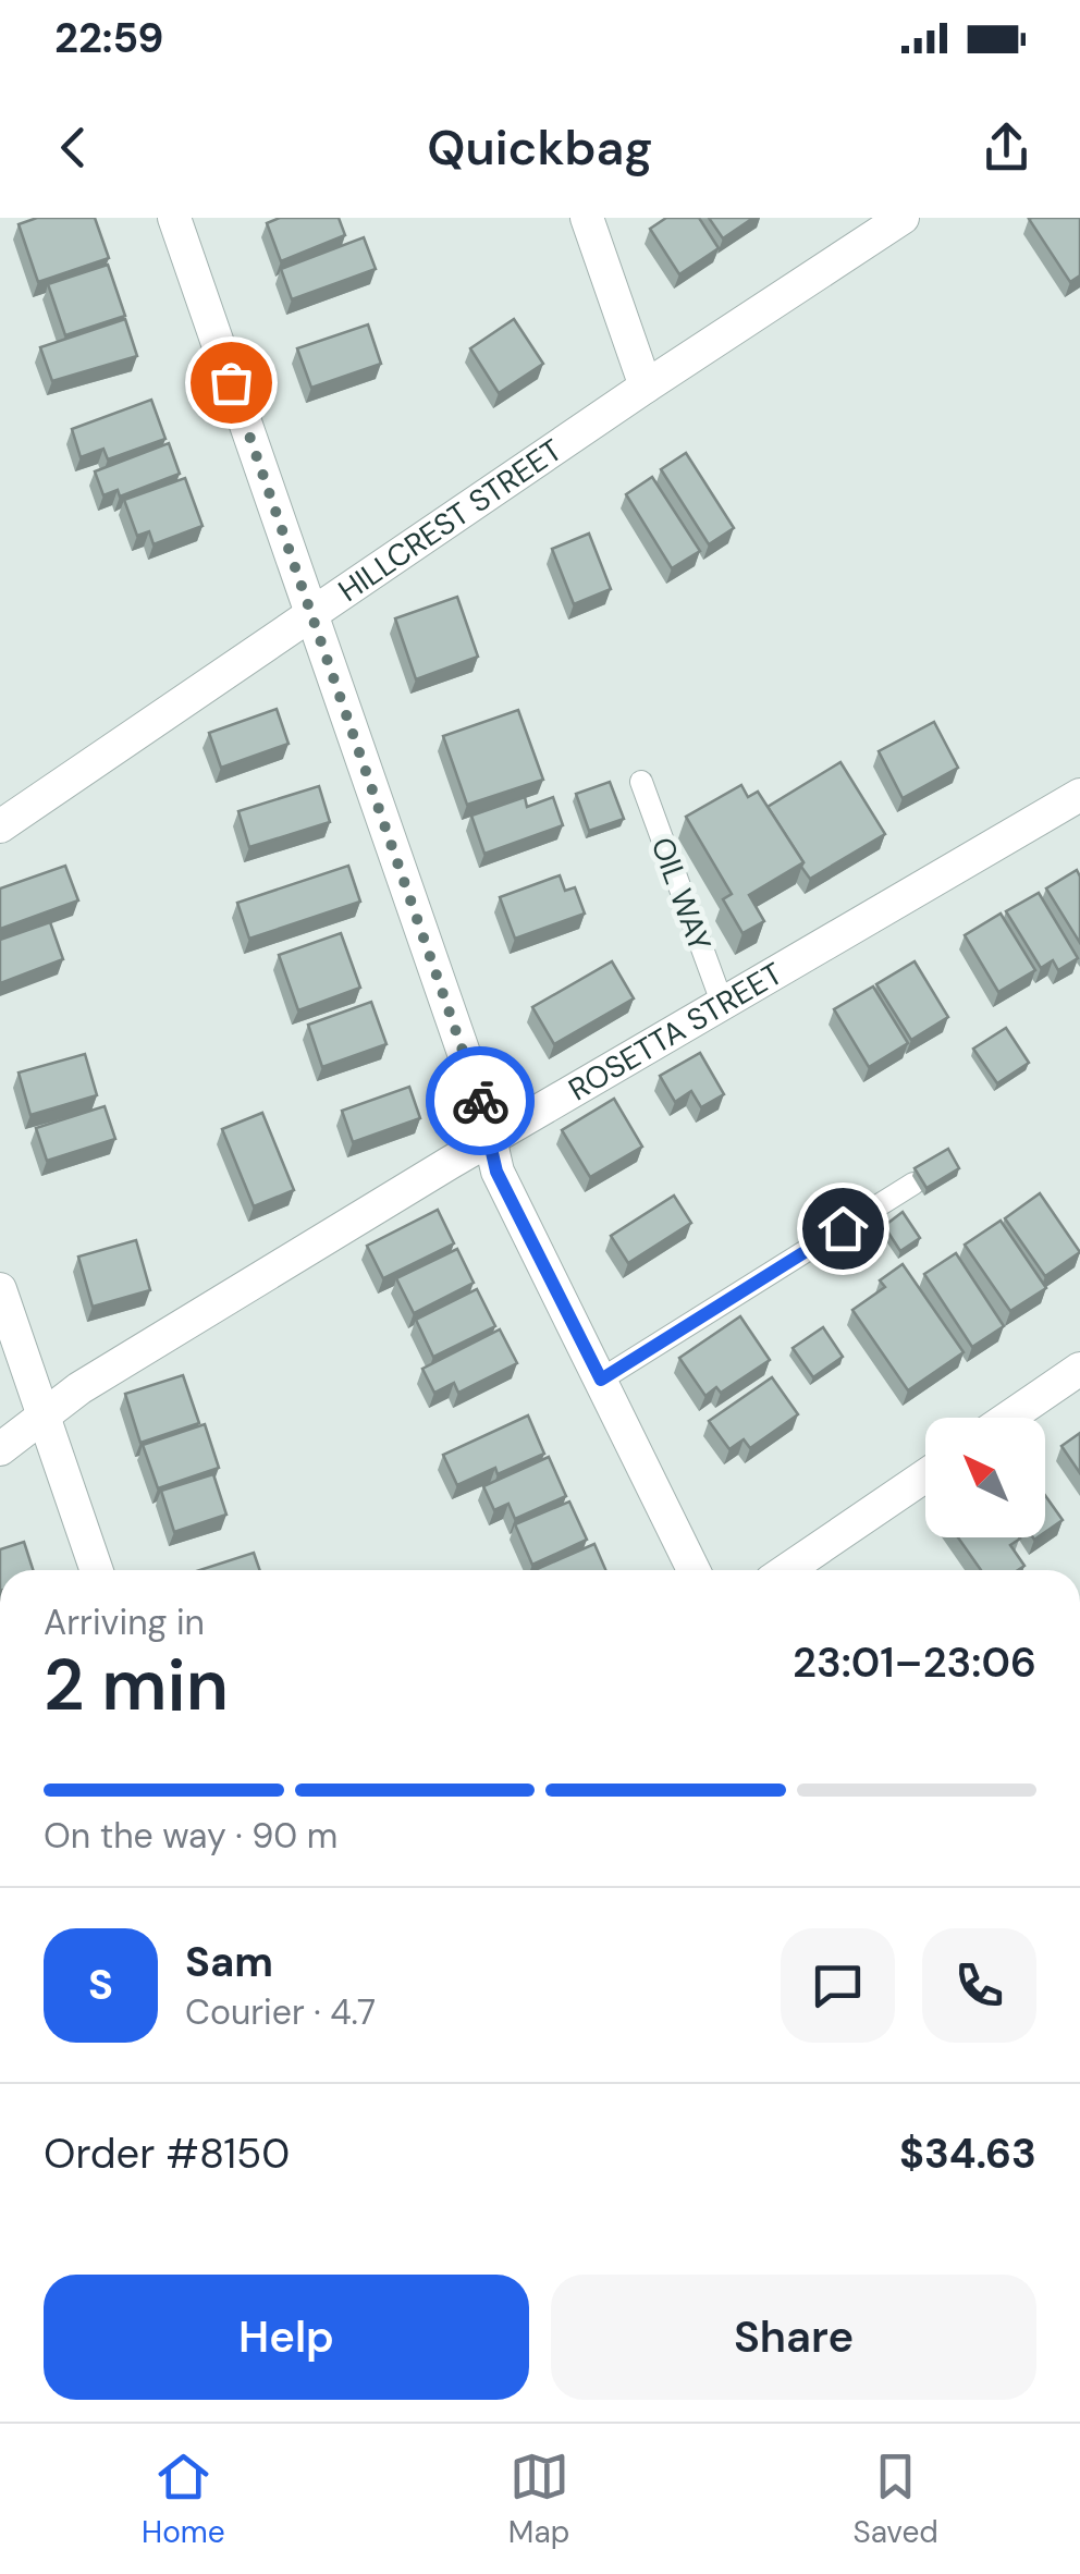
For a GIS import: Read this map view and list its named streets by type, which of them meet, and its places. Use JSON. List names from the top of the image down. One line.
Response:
{"streets":{"street":["HILLCREST STREET","ROSETTA STREET"],"lane":["OIL WAY"]},"crossings":[["OIL WAY","ROSETTA STREET"]],"north":"top left","page":{"status":"22:59","header":"Quickbag","heading":["2 min","Arriving in","23:01–23:06"],"panel":["Sam","Courier · 4.7","Order #8150","$34.63"],"bar":"On the way · 90 m","round":"S","buttons":["Help","Share"],"tabs":["Home","Map","Saved"]}}
